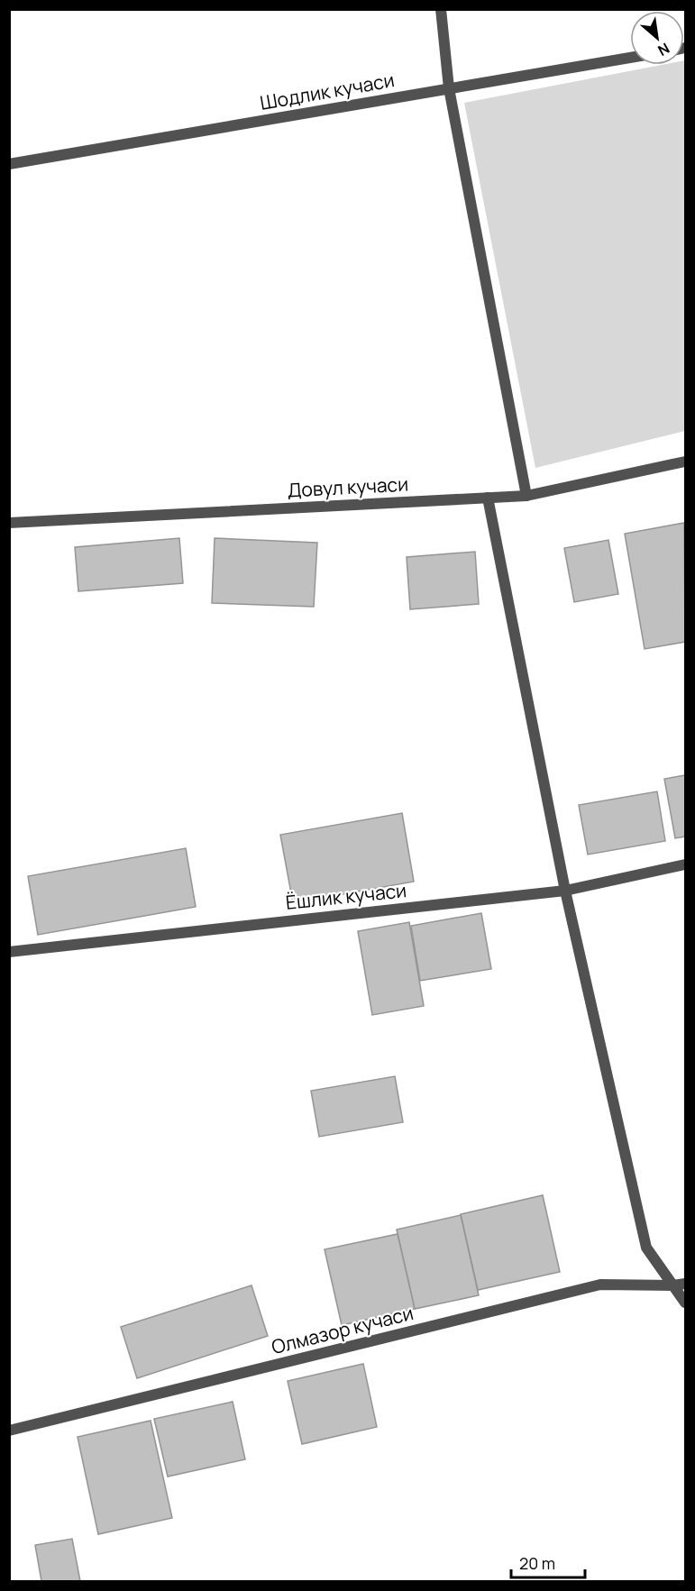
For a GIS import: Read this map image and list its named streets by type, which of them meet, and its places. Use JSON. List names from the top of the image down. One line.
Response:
{"streets":{"street":["Шодлик кучаси","Довул кучаси","Ёшлик кучаси","Олмазор кучаси"]},"scale_bar":"20 m","north":"bottom right"}
